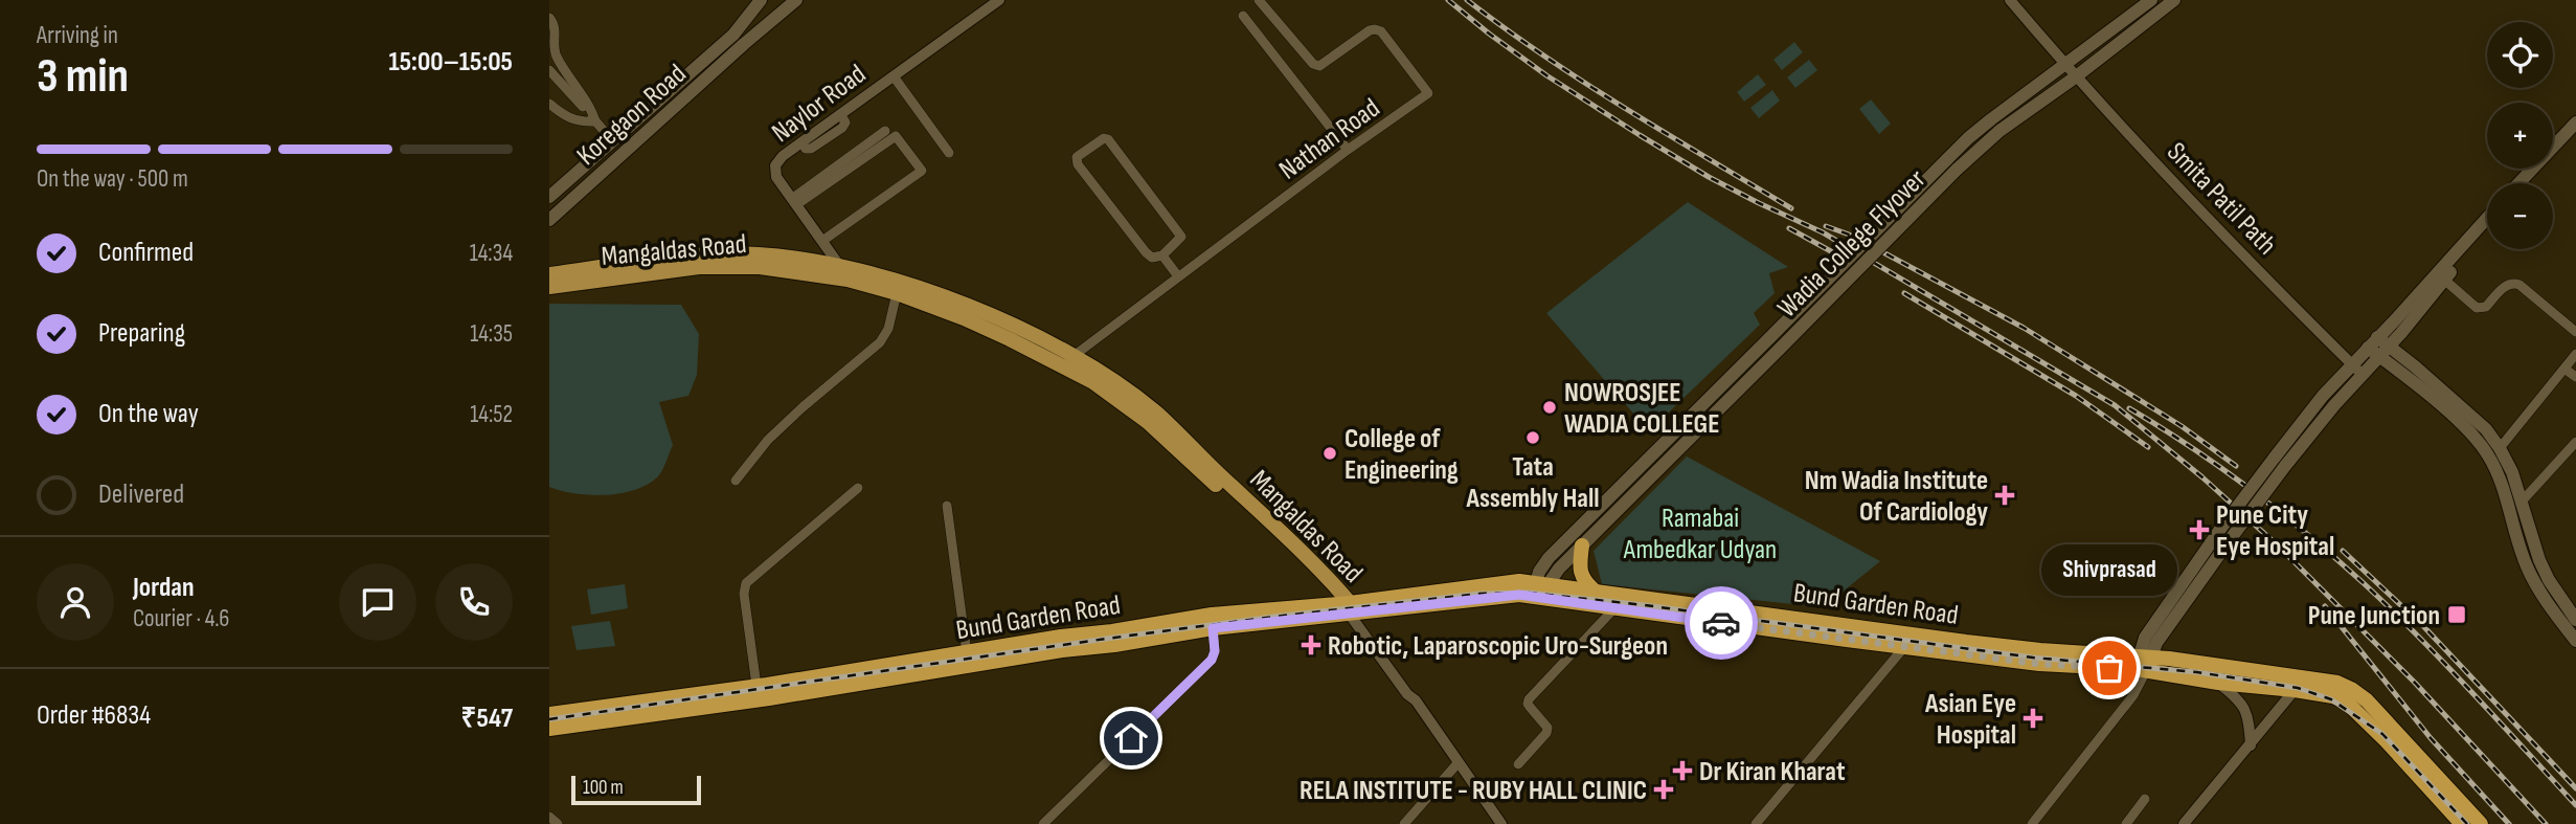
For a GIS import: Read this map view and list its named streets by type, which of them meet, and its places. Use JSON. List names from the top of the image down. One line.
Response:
{"streets":{"highway":["Bund Garden Road"],"main road":["Koregaon Road","Wadia College Flyover","Mangaldas Road"],"street":["Naylor Road","Nathan Road","Smita Patil Path"]},"crossings":[["Naylor Road","Mangaldas Road"],["Nathan Road","Mangaldas Road"],["Smita Patil Path","Wadia College Flyover"],["Wadia College Flyover","Bund Garden Road"],["Mangaldas Road","Bund Garden Road"]],"parks":["Ramabai Ambedkar Udyan"],"places":{"other":["NOWROSJEE WADIA COLLEGE","Tata Assembly Hall","College of Engineering","Shivprasad"],"health":["Nm Wadia Institute Of Cardiology","Pune City Eye Hospital","Robotic, Laparoscopic Uro-Surgeon","Asian Eye Hospital","Dr Kiran Kharat","RELA INSTITUTE - RUBY HALL CLINIC"],"transit":["Pune Junction"]},"scale_bar":"100 m","page":{"heading":["3 min","Arriving in","15:00–15:05"],"panel":["Jordan","Courier · 4.6","Order #6834","₹547"],"map_buttons":["+","−"],"bar":"On the way · 500 m","list":[["Confirmed","14:34"],["Preparing","14:35"],["On the way","14:52"],"Delivered"],"bubble":"Shivprasad","scale":"100 m"}}
